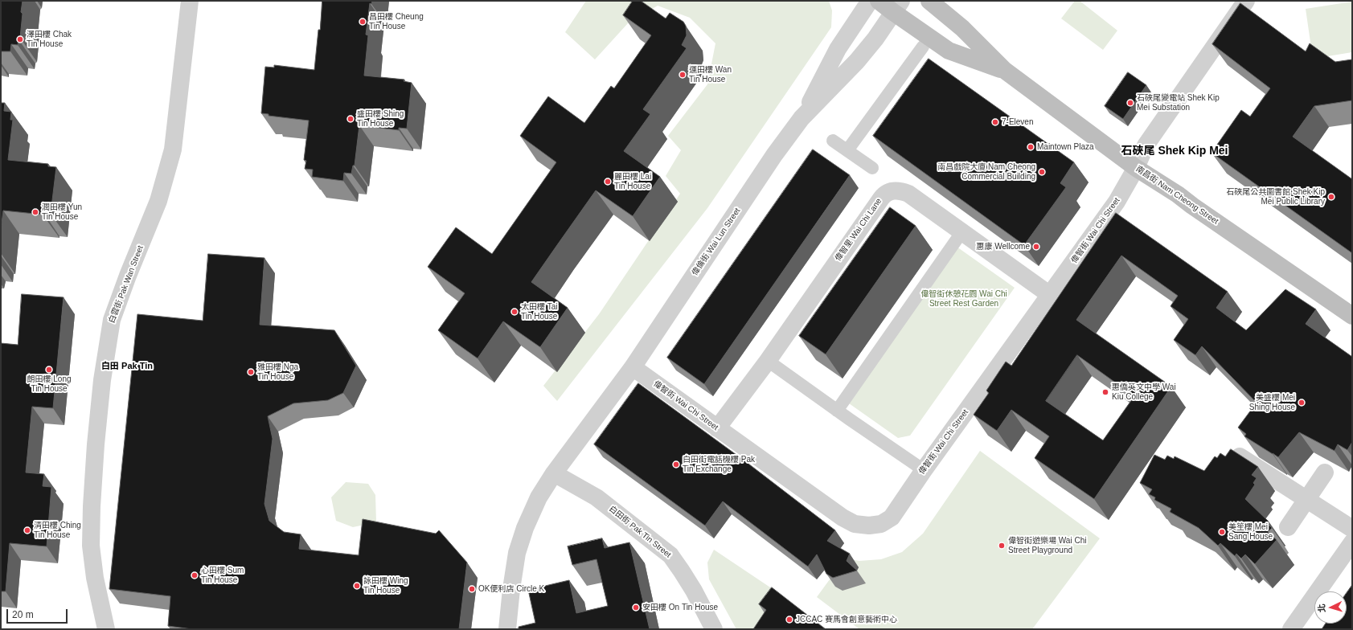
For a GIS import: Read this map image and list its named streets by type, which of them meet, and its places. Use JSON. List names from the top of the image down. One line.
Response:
{"streets":{"main road":["南昌街 Nam Cheong Street"],"street":["偉智里 Wai Chi Lane","偉智街 Wai Chi Street","偉倫街 Wai Lun Street","白雲街 Pak Wan Street","白田街 Pak Tin Street"]},"crossings":[["南昌街 Nam Cheong Street","偉智街 Wai Chi Street"],["南昌街 Nam Cheong Street","偉倫街 Wai Lun Street"],["偉智里 Wai Chi Lane","偉智街 Wai Chi Street"],["偉智街 Wai Chi Street","偉倫街 Wai Lun Street"]],"districts":["石硤尾 Shek Kip Mei","白田 Pak Tin"],"parks":["偉智街休憩花園 Wai Chi Street Rest Garden"],"places":["昌田樓 Cheung Tin House","澤田樓 Chak Tin House","運田樓 Wan Tin House","石硤尾變電站 Shek Kip Mei Substation","盛田樓 Shing Tin House","7-Eleven","Maintown Plaza","南昌戲院大廈 Nam Cheong Commercial Building","麗田樓 Lai Tin House","石硤尾公共圖書館 Shek Kip Mei Public Library","潤田樓 Yun Tin House","惠康 Wellcome","太田樓 Tai Tin House","朗田樓 Long Tin House","雅田樓 Nga Tin House","惠僑英文中學 Wai Kiu College","美盛樓 Mei Shing House","白田街電話機樓 Pak Tin Exchange","清田樓 Ching Tin House","美笙樓 Mei Sang House","偉智街遊樂場 Wai Chi Street Playground","心田樓 Sum Tin House","詠田樓 Wing Tin House","OK便利店 Circle K","安田樓 On Tin House","JCCAC 賽馬會創意藝術中心"],"scale_bar":"20 m","north":"left"}
